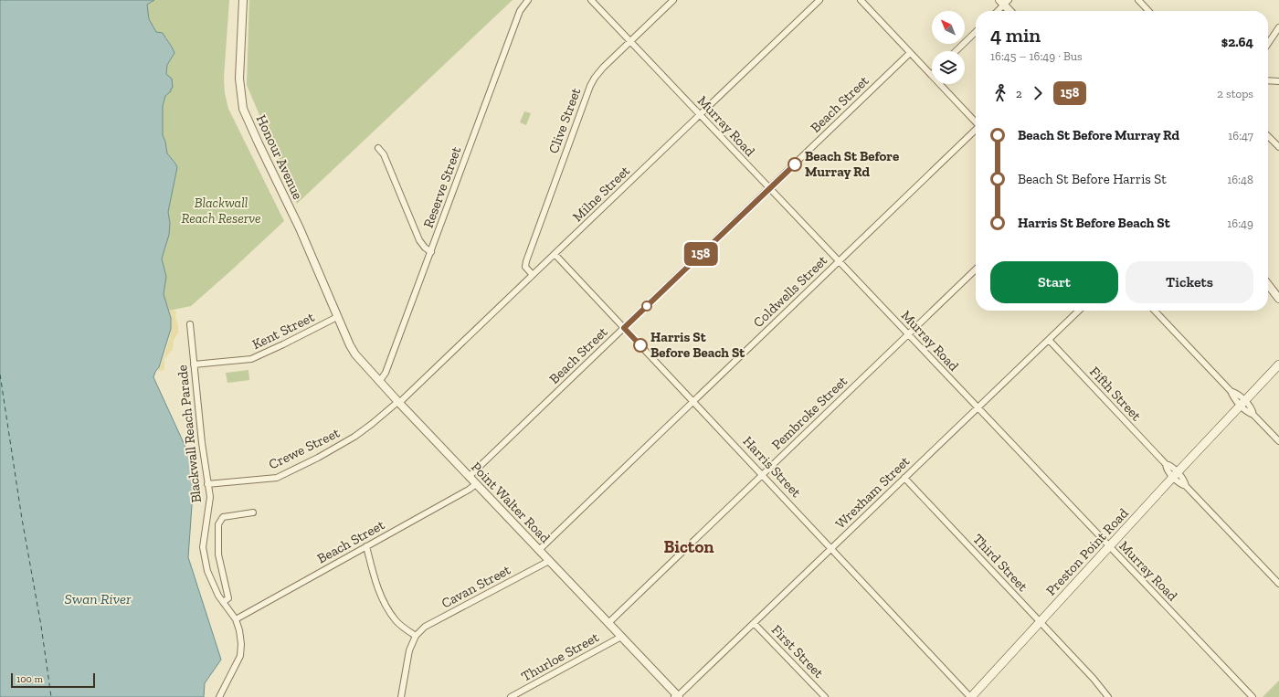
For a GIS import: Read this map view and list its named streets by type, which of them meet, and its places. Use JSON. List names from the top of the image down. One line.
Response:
{"streets":{"main road":["Preston Point Road"],"street":["Beach Street","Clive Street","Murray Road","Honour Avenue","Reserve Street","Milne Street","Coldwells Street","Kent Street","Fifth Street","Pembroke Street","Blackwall Reach Parade","Crewe Street","Harris Street","Wrexham Street","Point Walter Road","Third Street","Cavan Street","First Street","Thurloe Street"]},"crossings":[["Beach Street","Murray Road"],["Beach Street","Blackwall Reach Parade"],["Beach Street","Harris Street"],["Beach Street","Point Walter Road"],["Clive Street","Murray Road"],["Clive Street","Milne Street"],["Murray Road","Milne Street"],["Murray Road","Coldwells Street"],["Murray Road","Pembroke Street"],["Murray Road","Wrexham Street"],["Murray Road","Preston Point Road"],["Honour Avenue","Kent Street"],["Honour Avenue","Point Walter Road"],["Reserve Street","Point Walter Road"],["Milne Street","Crewe Street"],["Milne Street","Harris Street"],["Milne Street","Point Walter Road"],["Coldwells Street","Harris Street"],["Coldwells Street","Point Walter Road"],["Kent Street","Blackwall Reach Parade"],["Kent Street","Point Walter Road"],["Fifth Street","Wrexham Street"],["Fifth Street","Preston Point Road"],["Pembroke Street","Harris Street"],["Pembroke Street","Point Walter Road"],["Blackwall Reach Parade","Crewe Street"],["Crewe Street","Point Walter Road"],["Harris Street","Wrexham Street"],["Harris Street","Preston Point Road"],["Wrexham Street","Point Walter Road"],["Wrexham Street","Third Street"],["Wrexham Street","First Street"],["Point Walter Road","Cavan Street"],["Point Walter Road","Thurloe Street"],["Preston Point Road","Third Street"]],"districts":["Bicton"],"water":["Swan River"],"parks":["Blackwall Reach Reserve"],"places":["Beach St Before Murray Rd","Harris St Before Beach St"],"lines":["bus line 158"],"scale_bar":"100 m","north":"top left","page":{"on_map":"158","heading":["4 min","16:45 – 16:49 · Bus","$2.64"],"legs":["2","158","2 stops"],"list":[{"name":"Beach St Before Murray Rd","value":"16:47"},{"name":"Beach St Before Harris St","value":"16:48"},{"name":"Harris St Before Beach St","value":"16:49"}],"buttons":["Start","Tickets"],"scale":"100 m"}}
